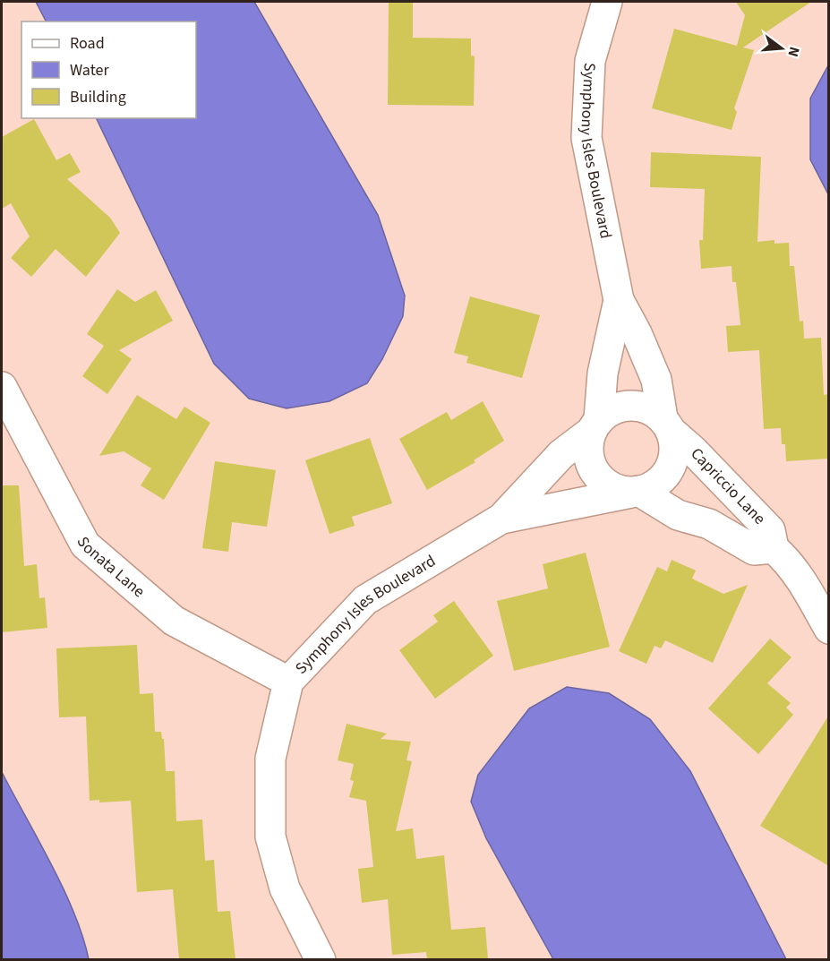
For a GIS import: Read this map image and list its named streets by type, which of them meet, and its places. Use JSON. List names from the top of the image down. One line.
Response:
{"streets":{"street":["Symphony Isles Boulevard","Capriccio Lane","Sonata Lane"]},"crossings":[["Symphony Isles Boulevard","Sonata Lane"]],"legend":["Road","Water","Building"],"north":"right"}
